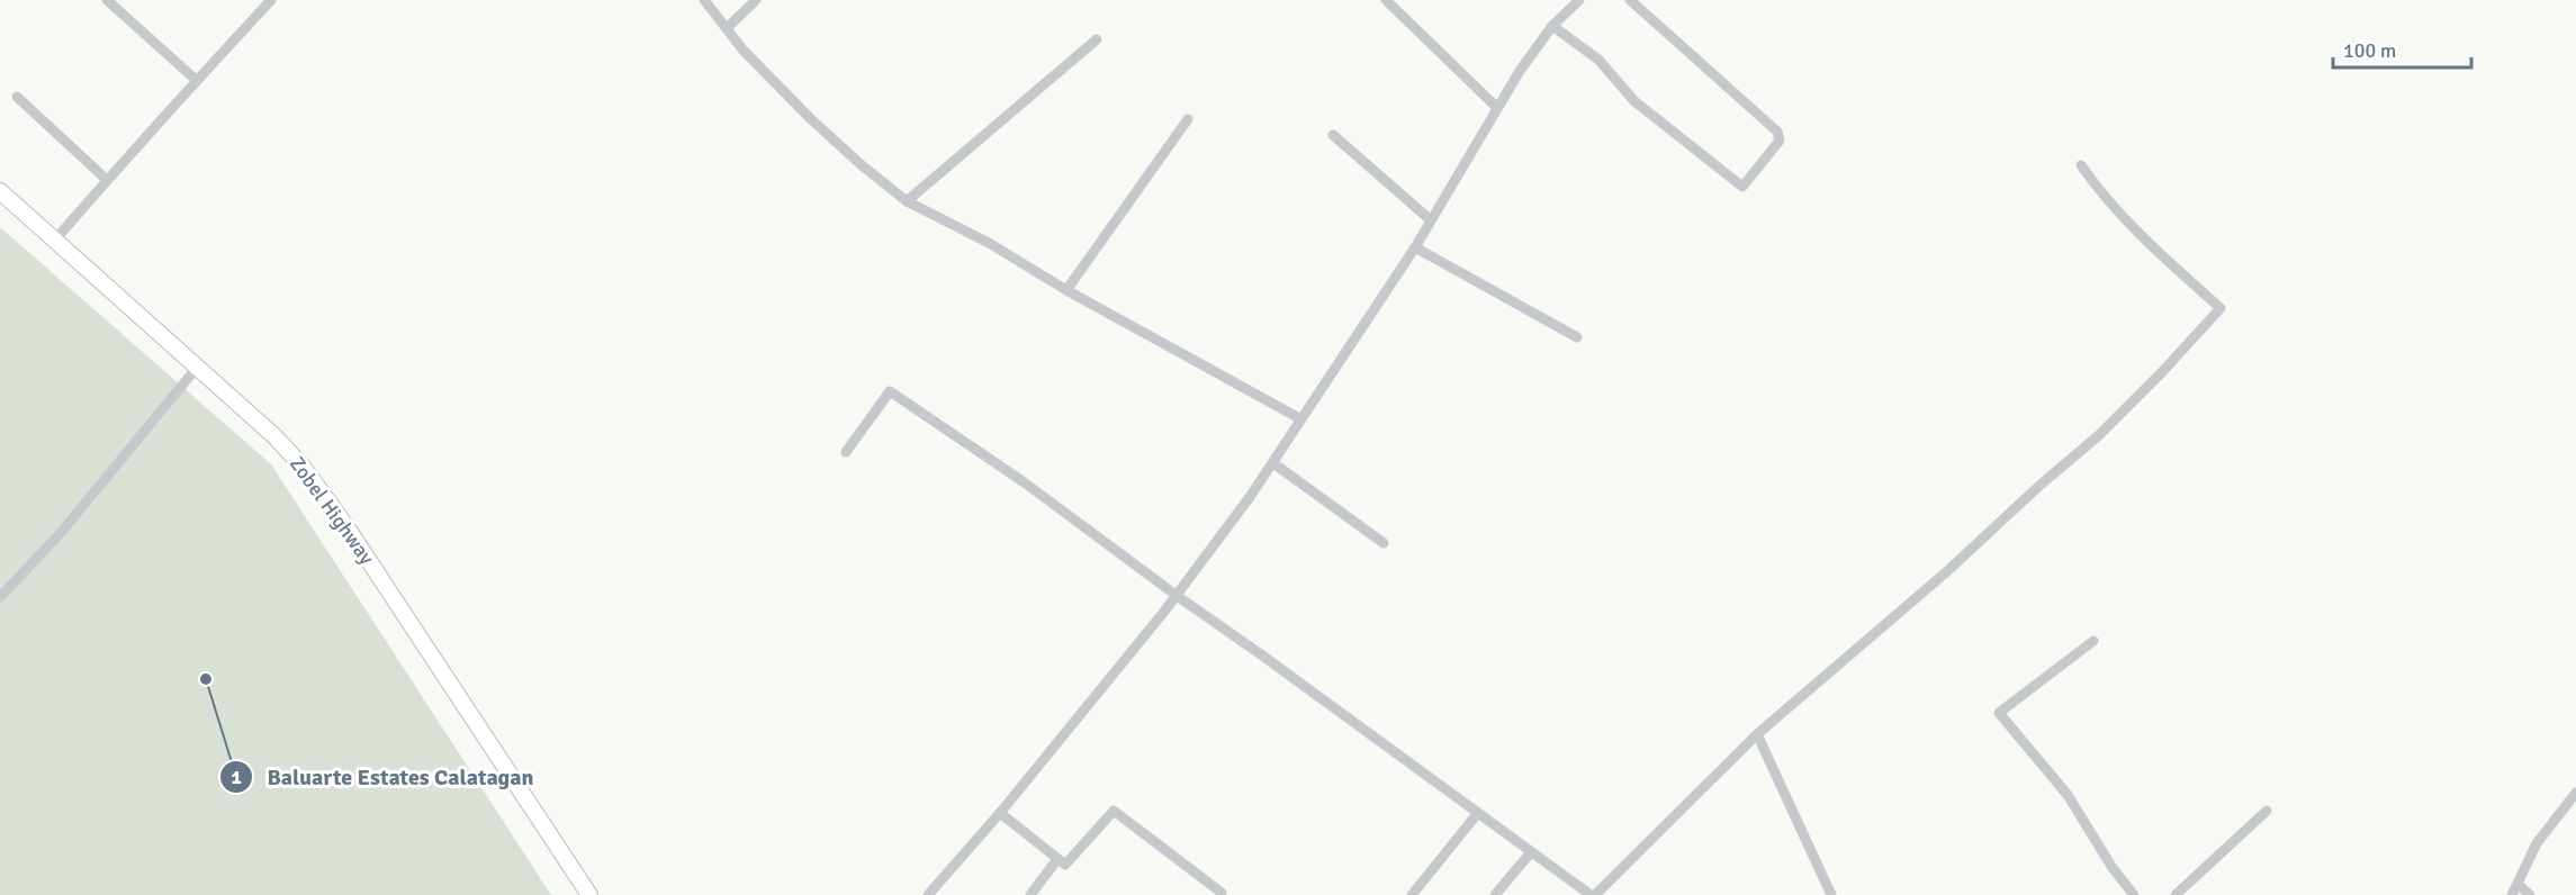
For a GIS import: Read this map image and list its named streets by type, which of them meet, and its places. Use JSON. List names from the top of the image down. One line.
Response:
{"streets":{"main road":["Zobel Highway"]},"places":["Baluarte Estates Calatagan"],"scale_bar":"100 m"}
